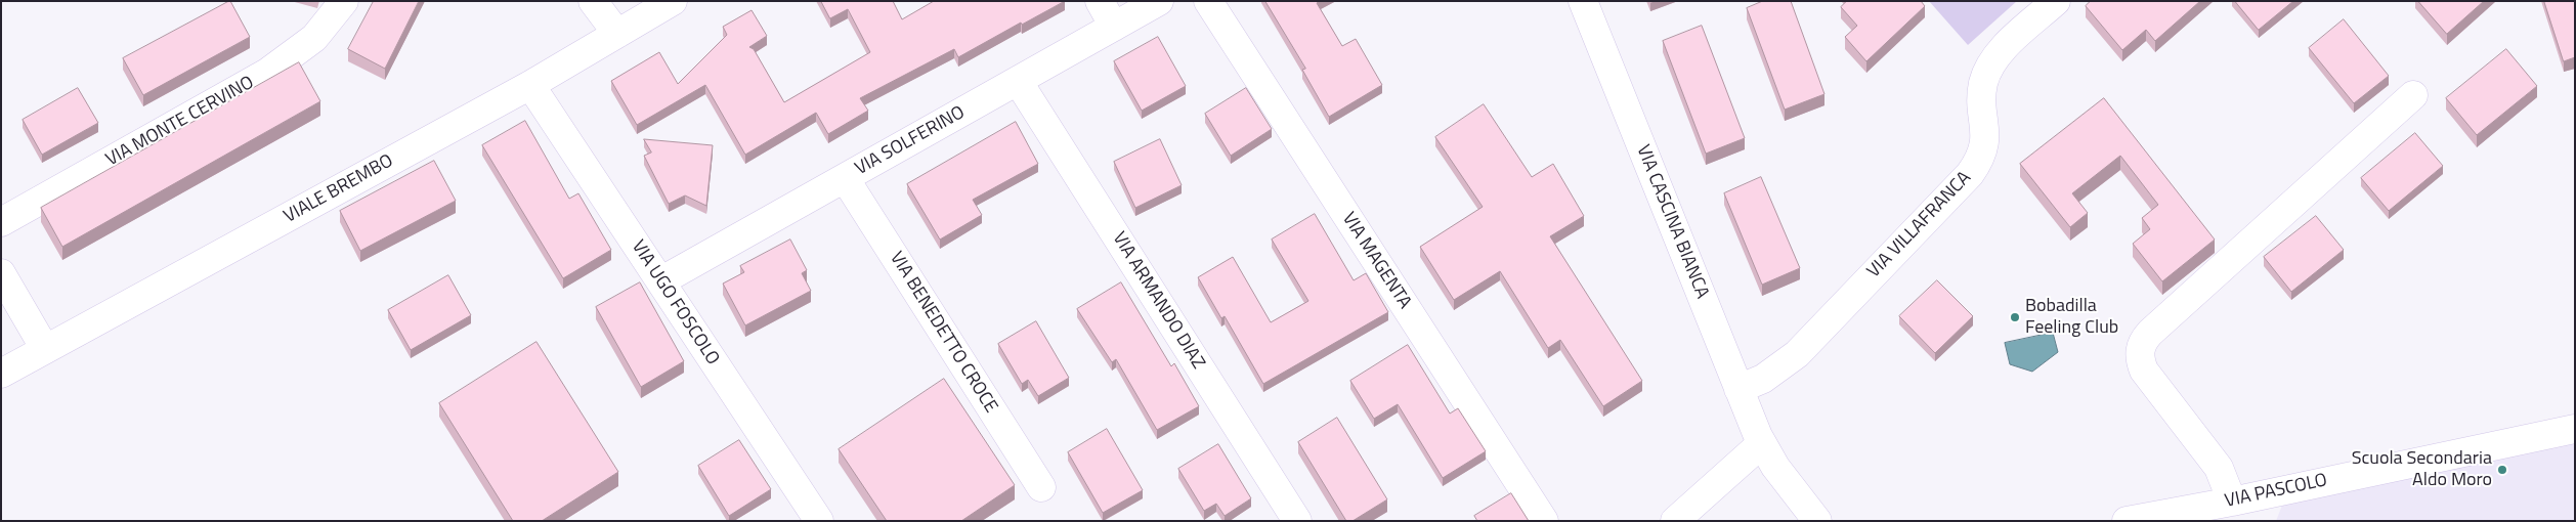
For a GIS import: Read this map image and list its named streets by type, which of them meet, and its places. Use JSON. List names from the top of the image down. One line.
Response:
{"streets":{"street":["VIA MONTE CERVINO","VIA SOLFERINO","VIALE BREMBO","VIA CASCINA BIANCA","VIA VILLAFRANCA","VIA MAGENTA","VIA ARMANDO DIAZ","VIA UGO FOSCOLO","VIA BENEDETTO CROCE","VIA PASCOLO"]},"crossings":[["VIA SOLFERINO","VIA ARMANDO DIAZ"],["VIA SOLFERINO","VIA UGO FOSCOLO"],["VIA SOLFERINO","VIA BENEDETTO CROCE"],["VIALE BREMBO","VIA UGO FOSCOLO"],["VIA CASCINA BIANCA","VIA VILLAFRANCA"]],"places":["Bobadilla Feeling Club","Scuola Secondaria Aldo Moro"]}
